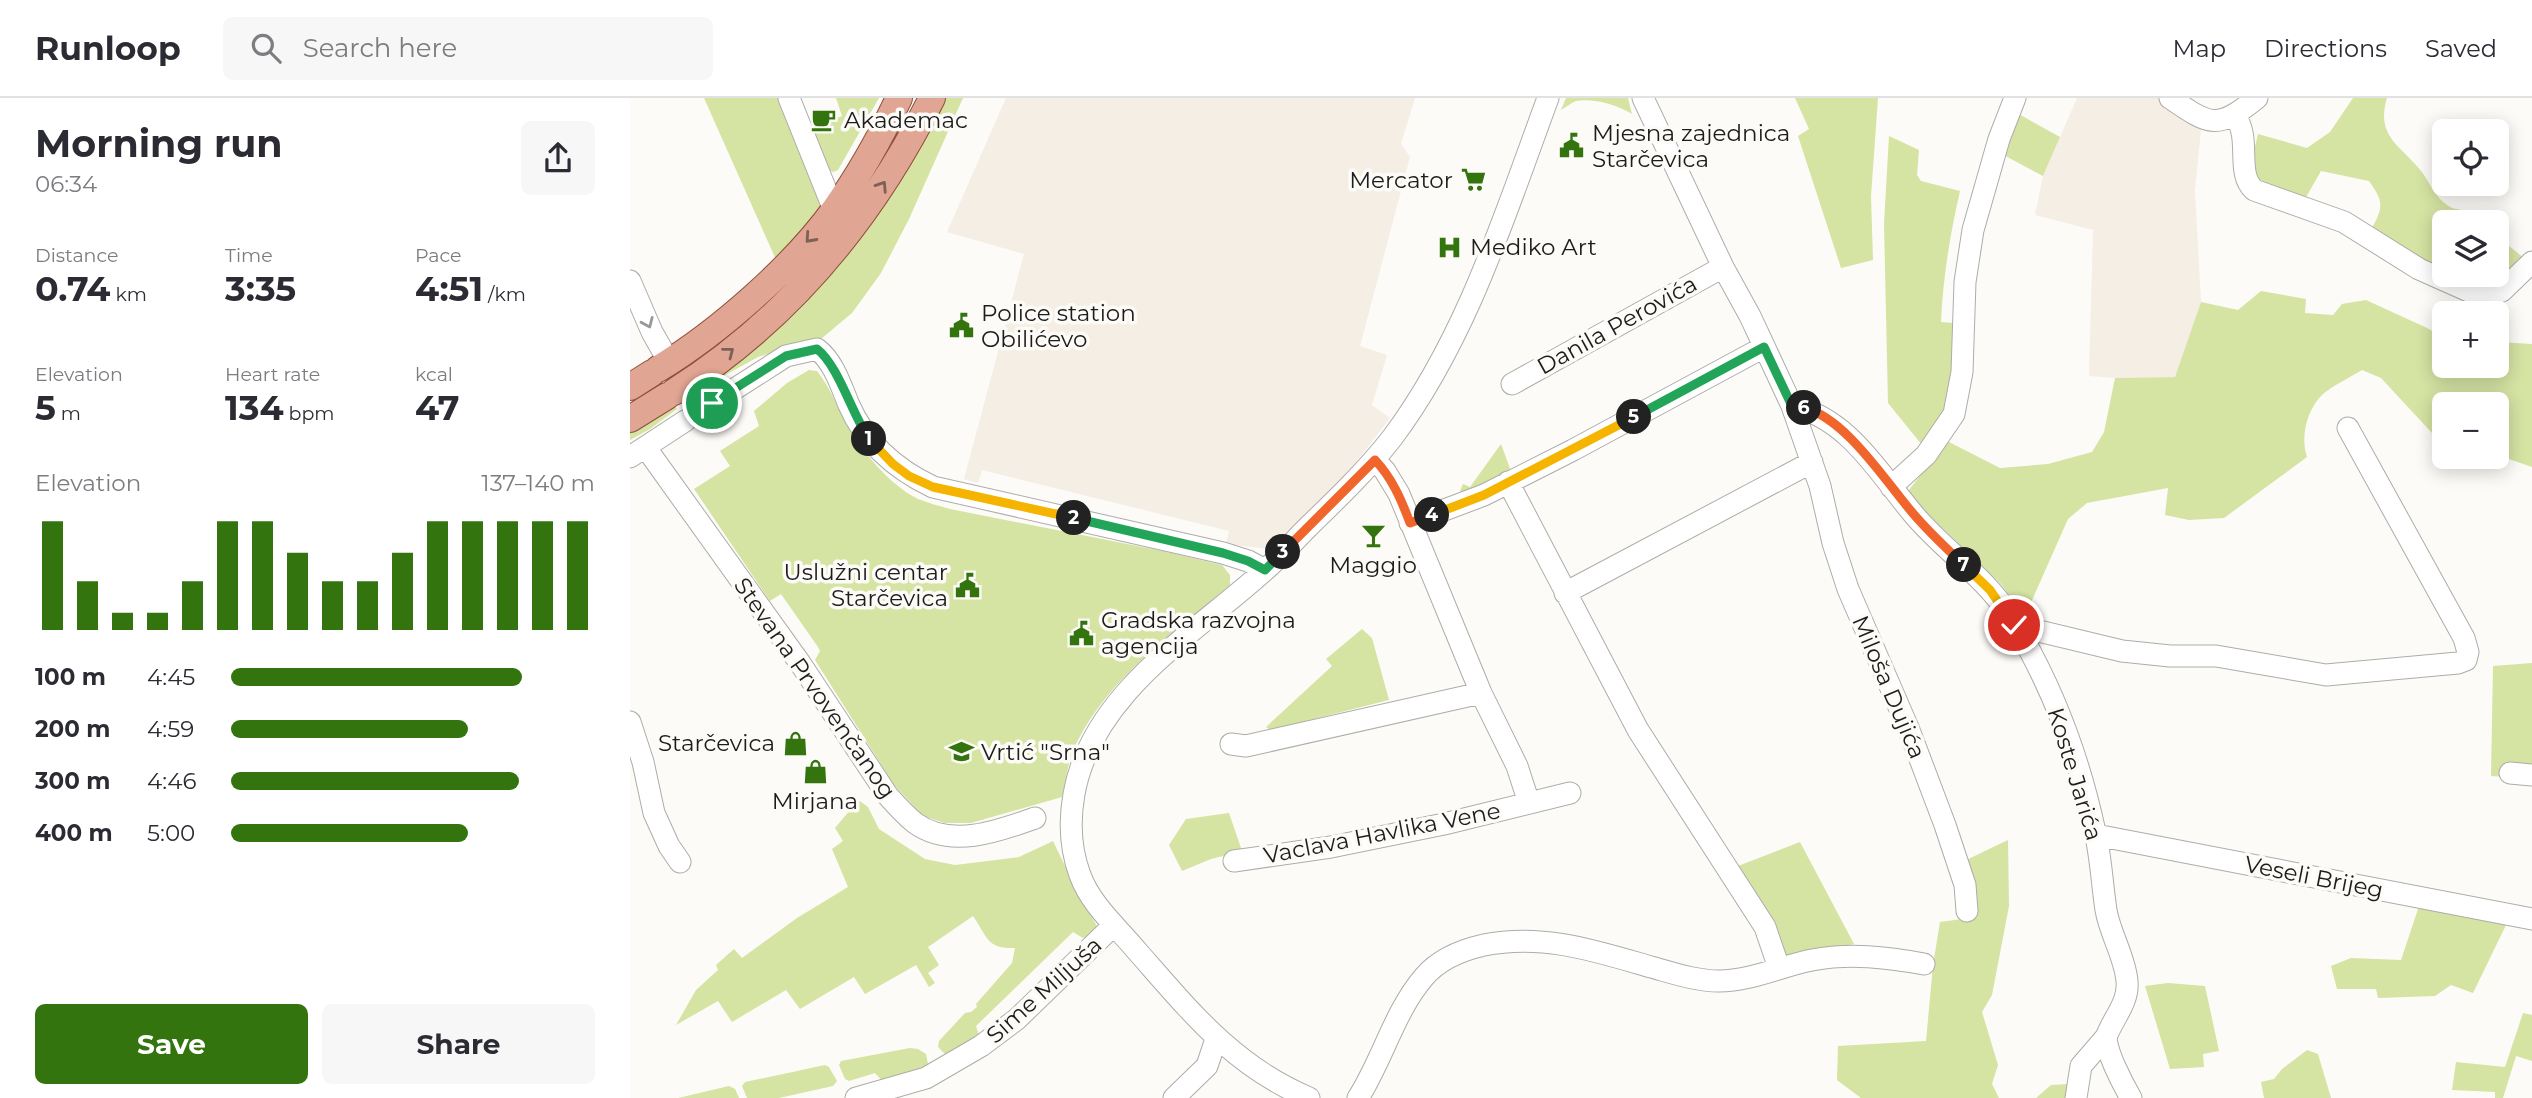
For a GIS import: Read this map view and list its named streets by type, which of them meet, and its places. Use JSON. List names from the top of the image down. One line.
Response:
{"streets":{"street":["Danila Perovića","Miloša Dujića","Stevana Prvovenčanog","Koste Jarića","Vaclava Havlika Vene","Veseli Brijeg","Sime Miljuša"]},"crossings":[["Miloša Dujića","Koste Jarića"],["Koste Jarića","Veseli Brijeg"]],"places":{"cafe":["Akademac"],"public building":["Mjesna zajednica Starčevica","Police station Obilićevo","Uslužni centar Starčevica","Gradska razvojna agencija"],"supermarket":["Mercator"],"hospital":["Mediko Art"],"bar":["Maggio"],"shop":["Starčevica","Mirjana"],"school or university":["Vrtić \"Srna\""]},"page":{"header":"Runloop","search":"Search here","nav":["Map","Directions","Saved"],"heading":["Morning run","06:34"],"map_buttons":["+","−"],"stats":[["Distance","0.74 km"],["Time","3:35"],["Pace","4:51 /km"],["Elevation","5 m"],["Heart rate","134 bpm"],["kcal","47"]],"pins":["6","5","1","4","2","3","7"],"chart":["Elevation","137–140 m"],"list":[{"name":"100 m","note":"4:45"},{"name":"200 m","note":"4:59"},{"name":"300 m","note":"4:46"},{"name":"400 m","note":"5:00"}],"buttons":["Save","Share"]}}
